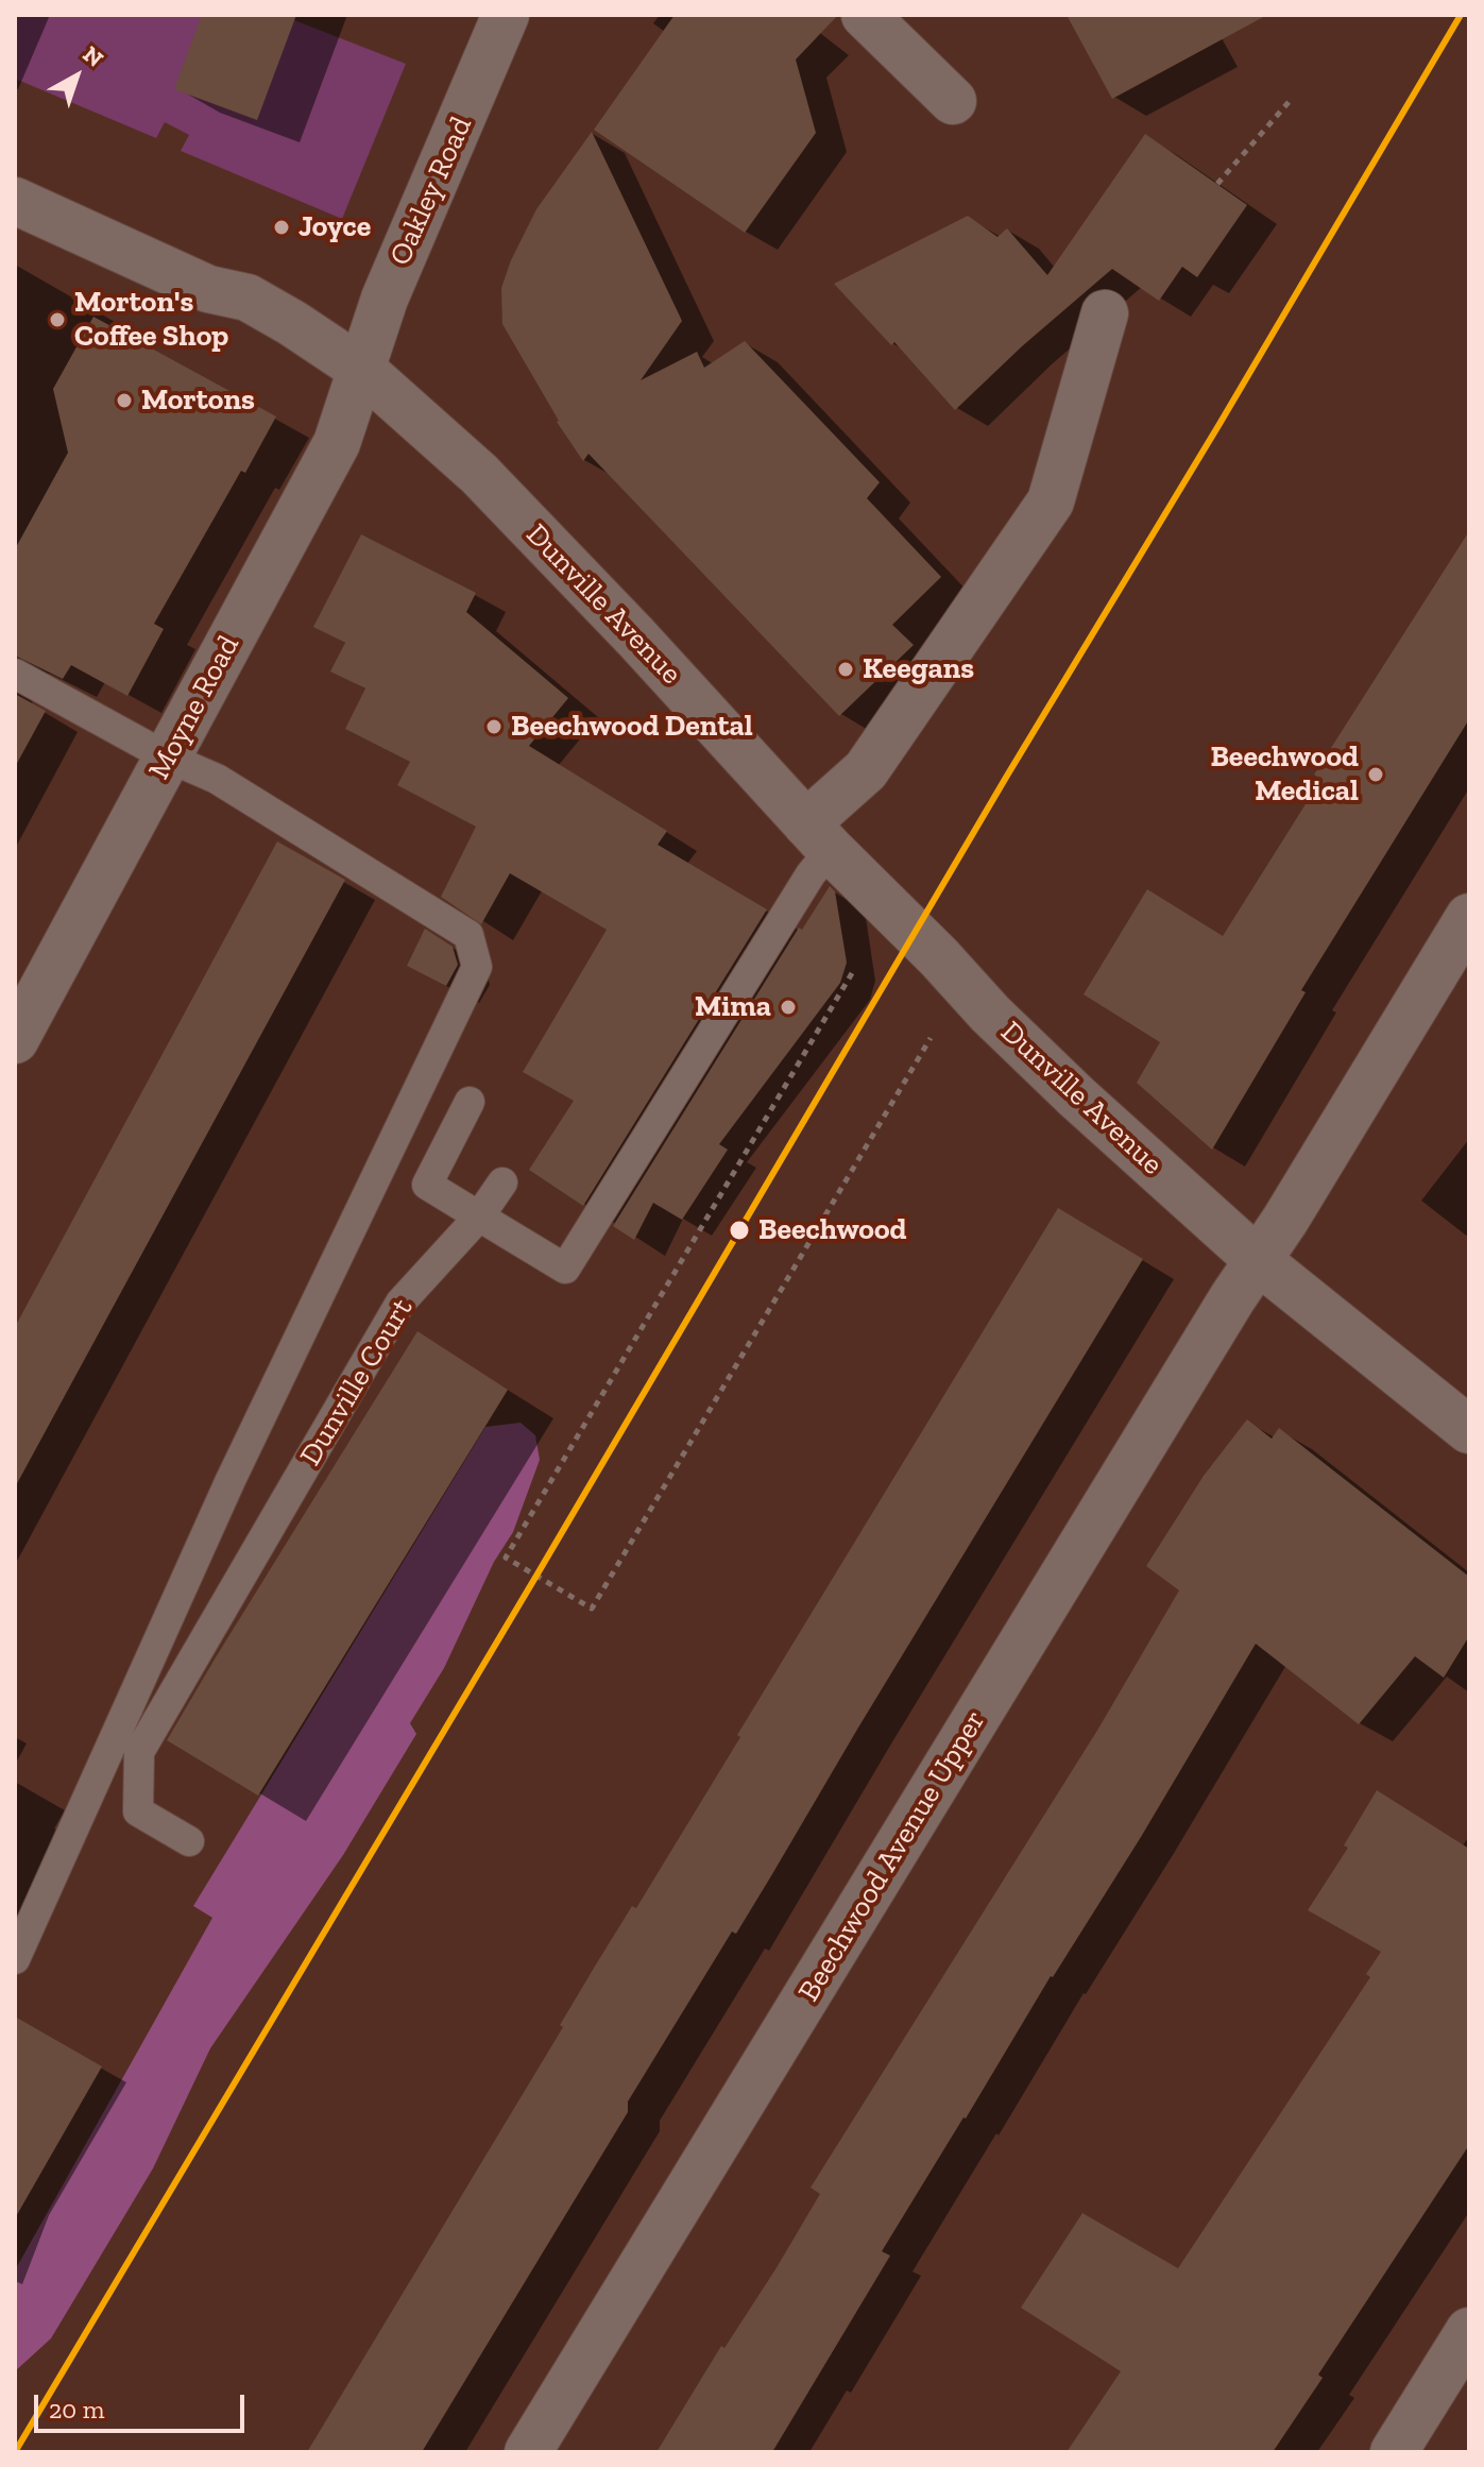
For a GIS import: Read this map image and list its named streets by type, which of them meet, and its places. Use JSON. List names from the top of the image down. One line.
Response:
{"streets":{"street":["Oakley Road","Dunville Avenue","Moyne Road","Beechwood Avenue Upper"],"lane":["Dunville Court"]},"crossings":[["Oakley Road","Dunville Avenue"],["Oakley Road","Moyne Road"],["Dunville Avenue","Moyne Road"],["Dunville Avenue","Beechwood Avenue Upper"]],"places":["Joyce","Morton's Coffee Shop","Mortons","Keegans","Beechwood Dental","Beechwood Medical","Mima","Beechwood"],"scale_bar":"20 m","north":"top right"}
